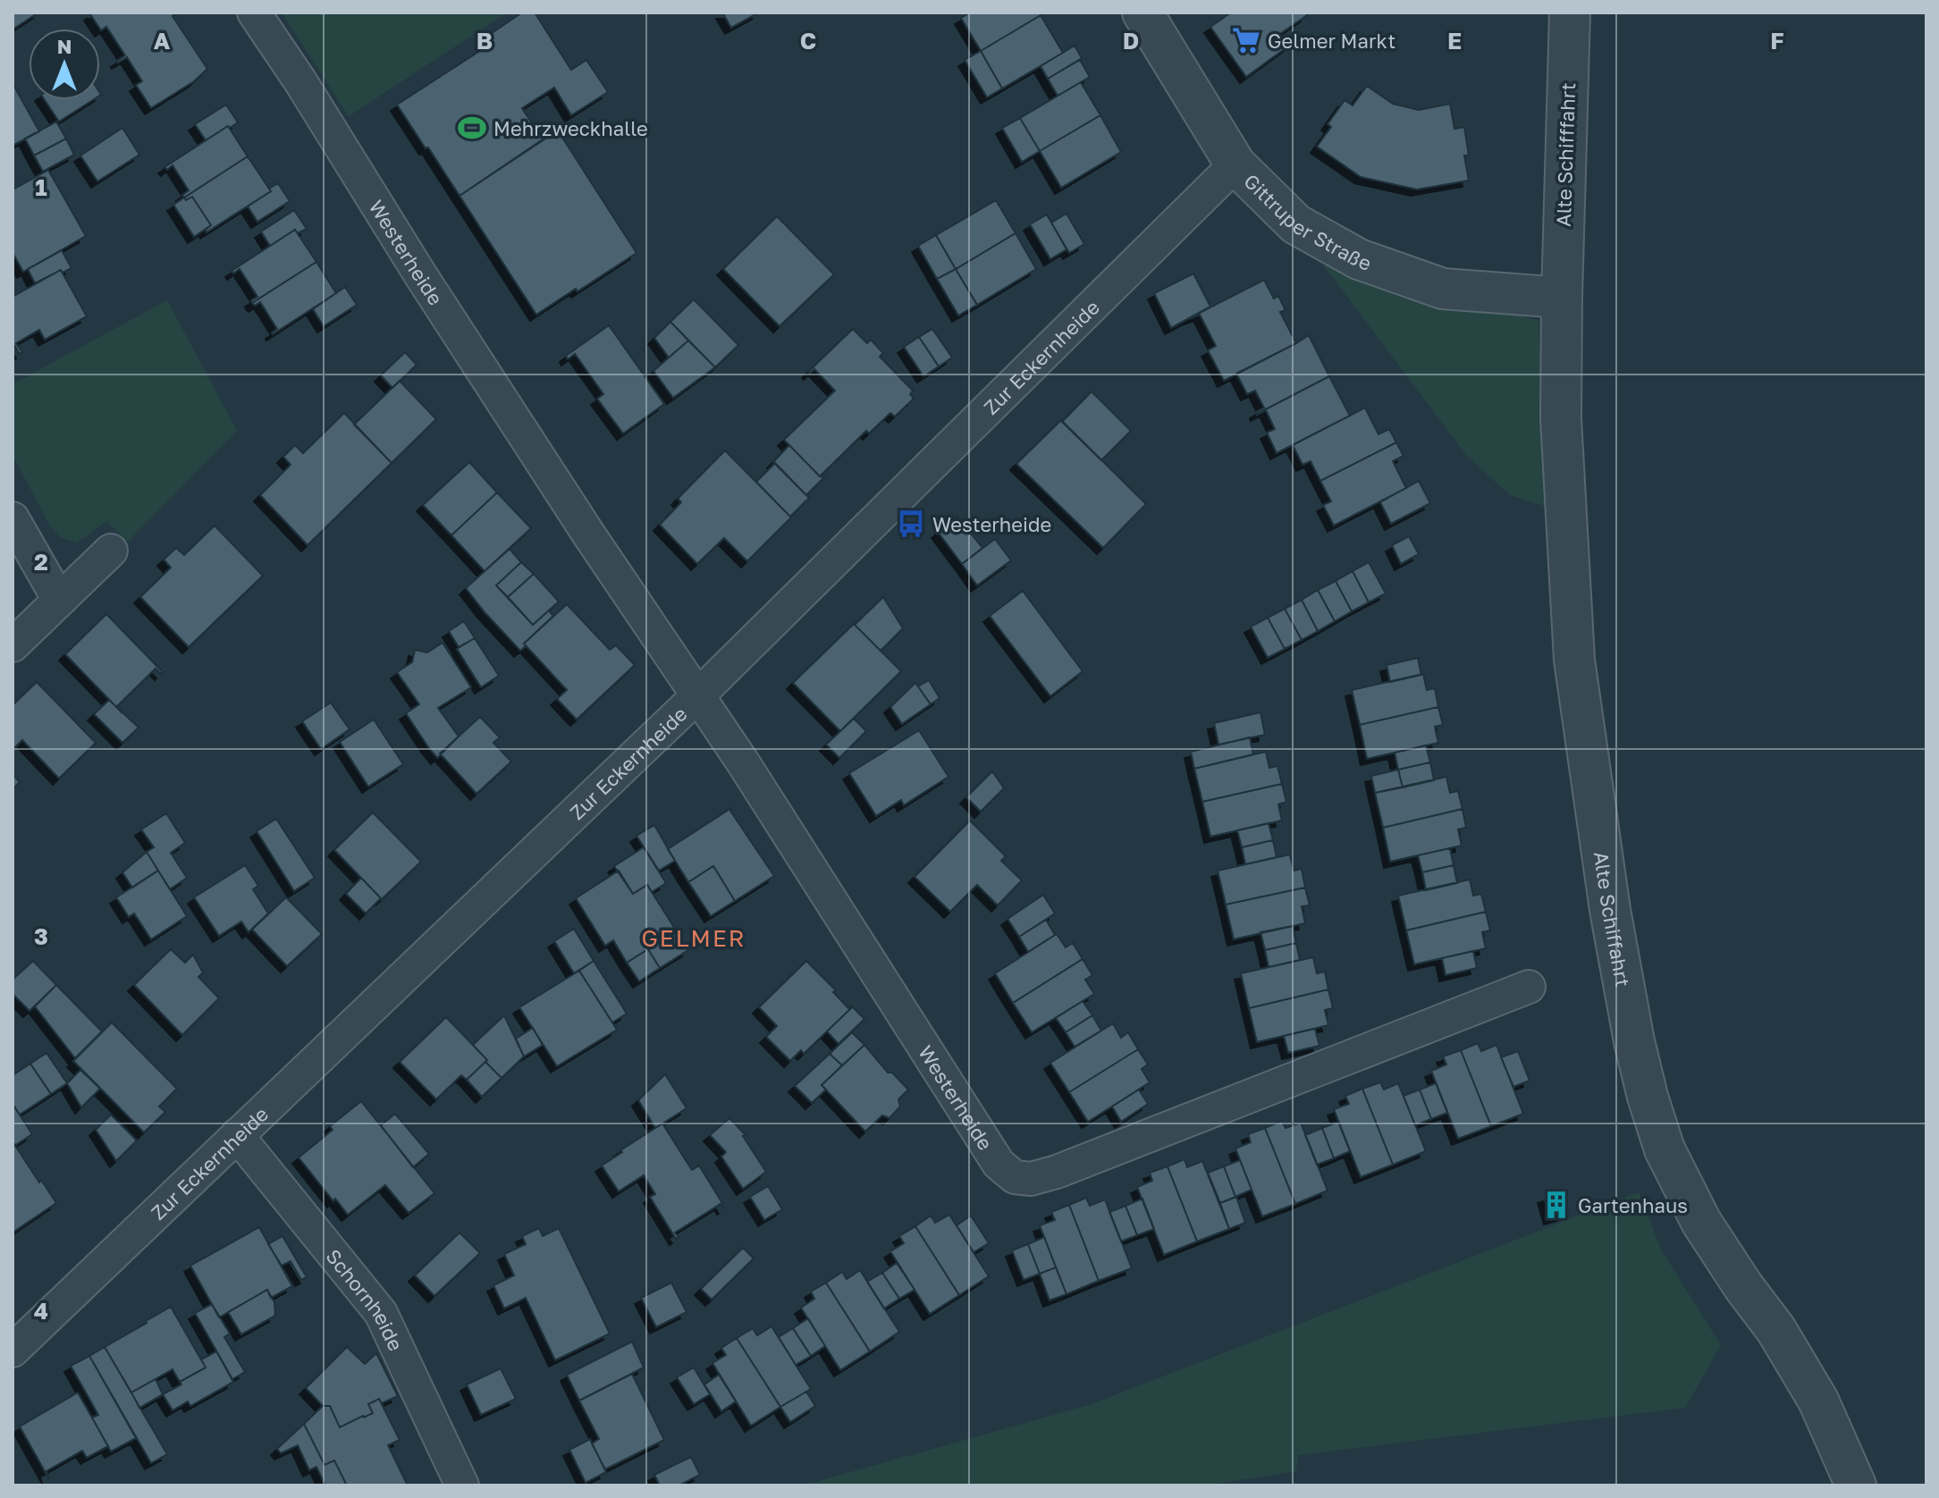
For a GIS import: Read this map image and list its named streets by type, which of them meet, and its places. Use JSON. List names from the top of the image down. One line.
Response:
{"streets":{"street":["Alte Schifffahrt","Gittruper Straße","Westerheide","Zur Eckernheide","Alte Schiffahrt","Schornheide"]},"crossings":[["Alte Schifffahrt","Gittruper Straße"],["Alte Schifffahrt","Alte Schiffahrt"],["Gittruper Straße","Zur Eckernheide"],["Gittruper Straße","Alte Schiffahrt"],["Westerheide","Zur Eckernheide"],["Zur Eckernheide","Schornheide"]],"districts":["GELMER"],"places":{"supermarket":["Gelmer Markt"],"sports":["Mehrzweckhalle"],"bus stop":["Westerheide"],"building":["Gartenhaus"]},"north":"top","grid":{"columns":["A","B","C","D","E","F"],"rows":["1","2","3","4"]}}
